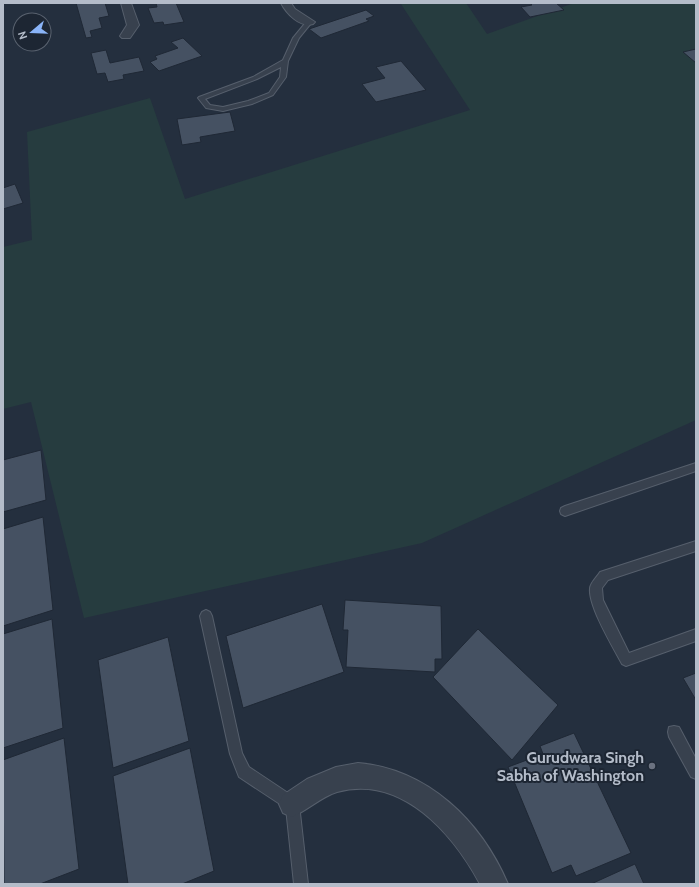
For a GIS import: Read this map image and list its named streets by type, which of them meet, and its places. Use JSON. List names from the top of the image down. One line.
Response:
{"places":["Gurudwara Singh Sabha of Washington"],"north":"left"}
